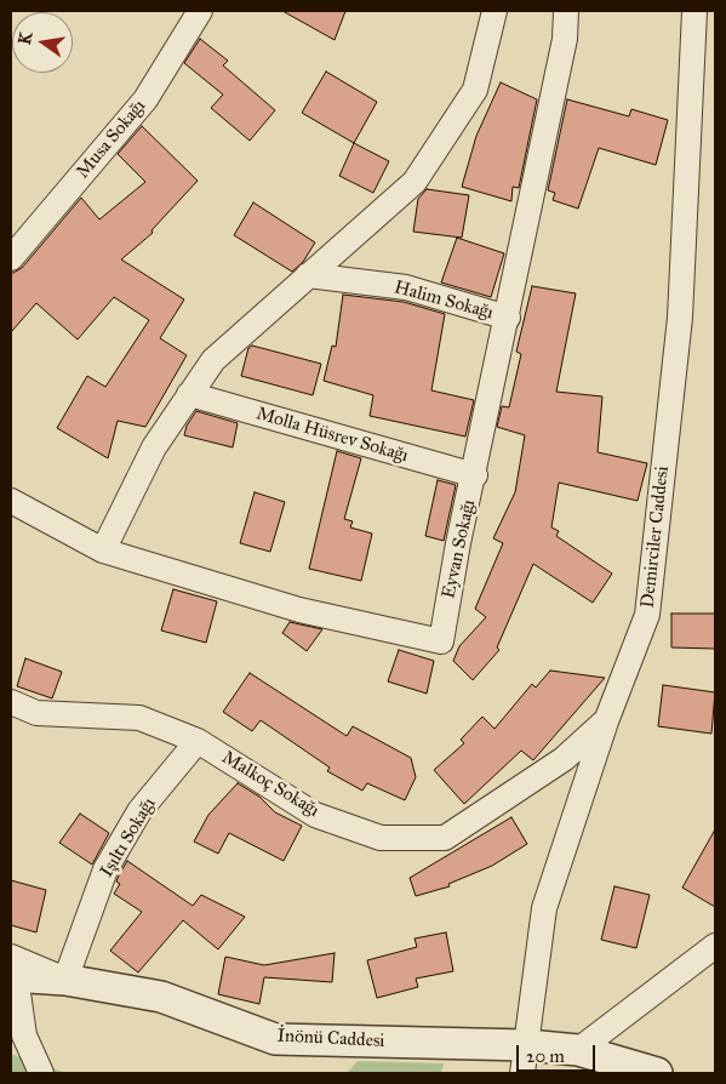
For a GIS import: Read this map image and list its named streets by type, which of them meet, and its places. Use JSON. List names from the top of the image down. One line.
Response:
{"streets":{"street":["Musa Sokağı","Halim Sokağı","Molla Hüsrev Sokağı","Demirciler Caddesi","Eyvan Sokağı","Malkoç Sokağı","Işıltı Sokağı","İnönü Caddesi"]},"crossings":[["Halim Sokağı","Eyvan Sokağı"],["Molla Hüsrev Sokağı","Eyvan Sokağı"],["Demirciler Caddesi","Malkoç Sokağı"],["Demirciler Caddesi","İnönü Caddesi"],["Malkoç Sokağı","Işıltı Sokağı"],["Işıltı Sokağı","İnönü Caddesi"]],"scale_bar":"20 m","north":"left"}
